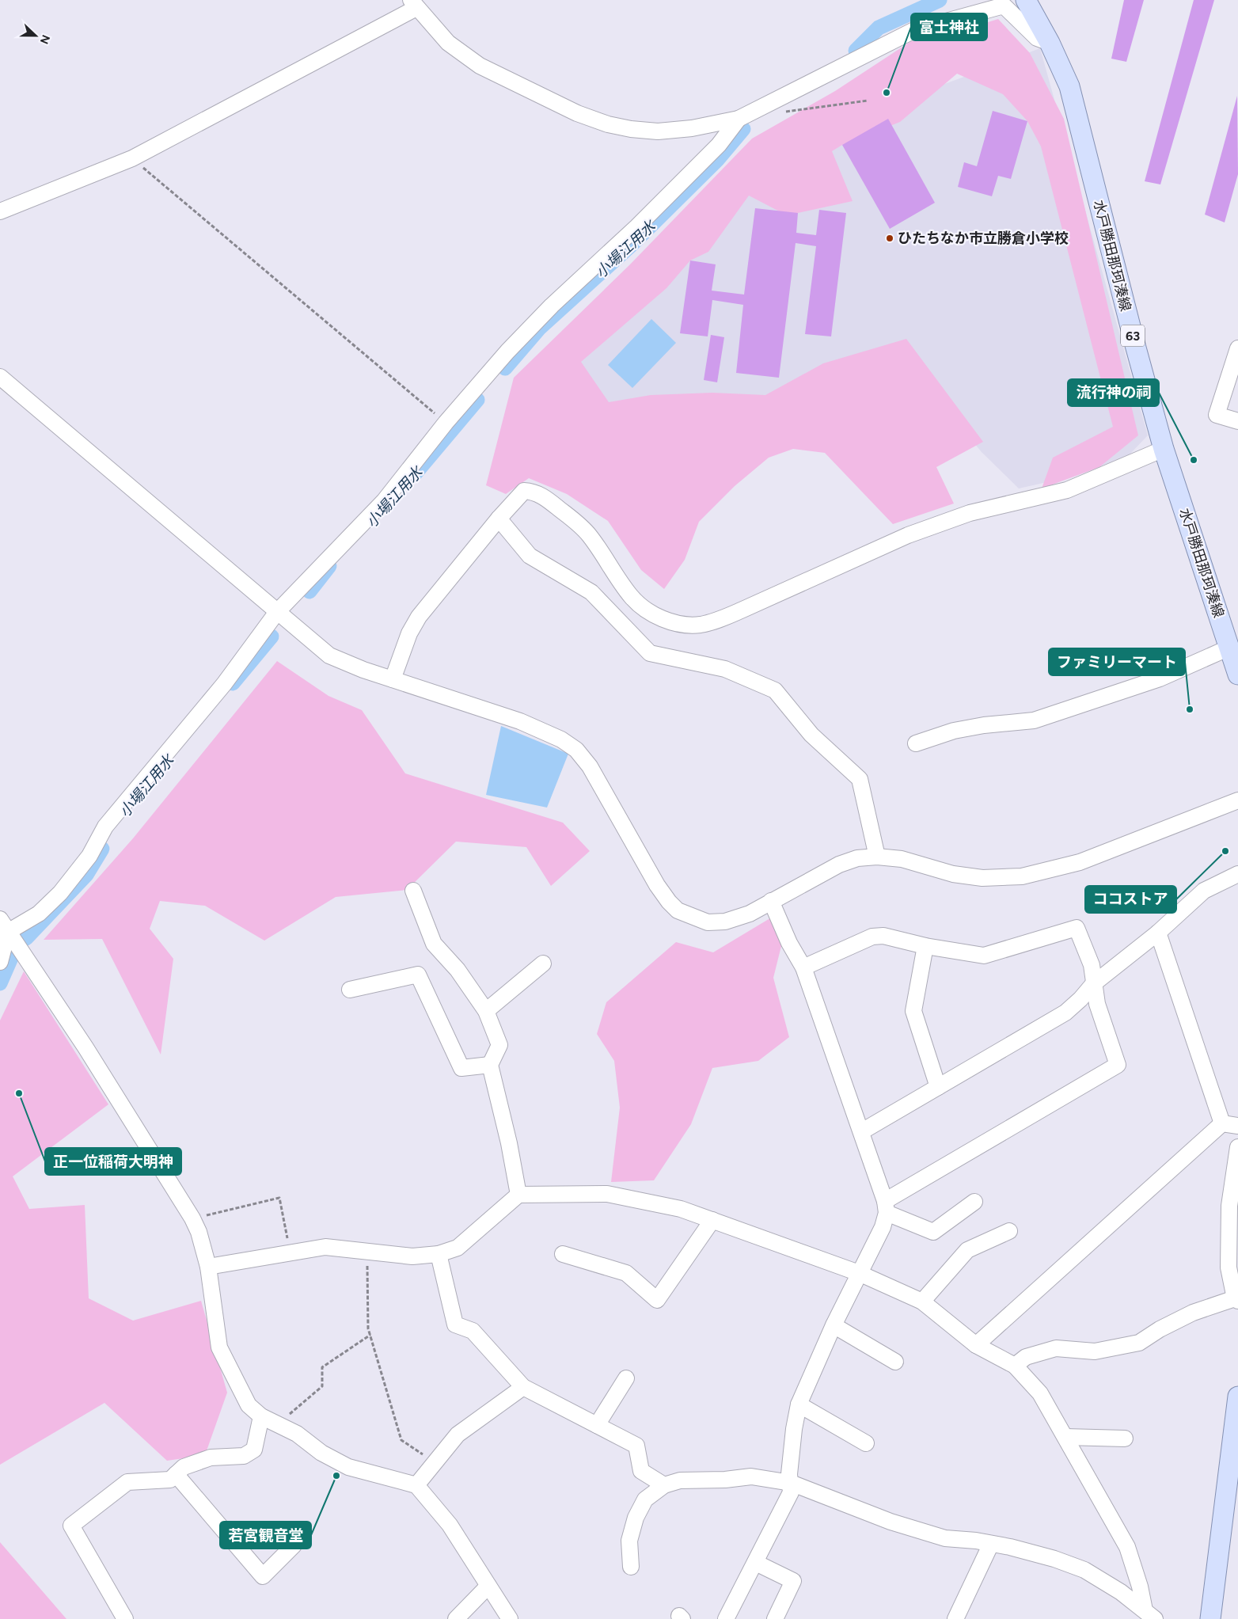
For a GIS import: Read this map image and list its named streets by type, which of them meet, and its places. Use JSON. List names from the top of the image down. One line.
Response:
{"streets":{"main road":["水戸勝田那珂湊線","63"]},"water":["小場江用水"],"places":["富士神社","ひたちなか市立勝倉小学校","流行神の祠","ファミリーマート","ココストア","正一位稲荷大明神","若宮観音堂"],"north":"right"}
